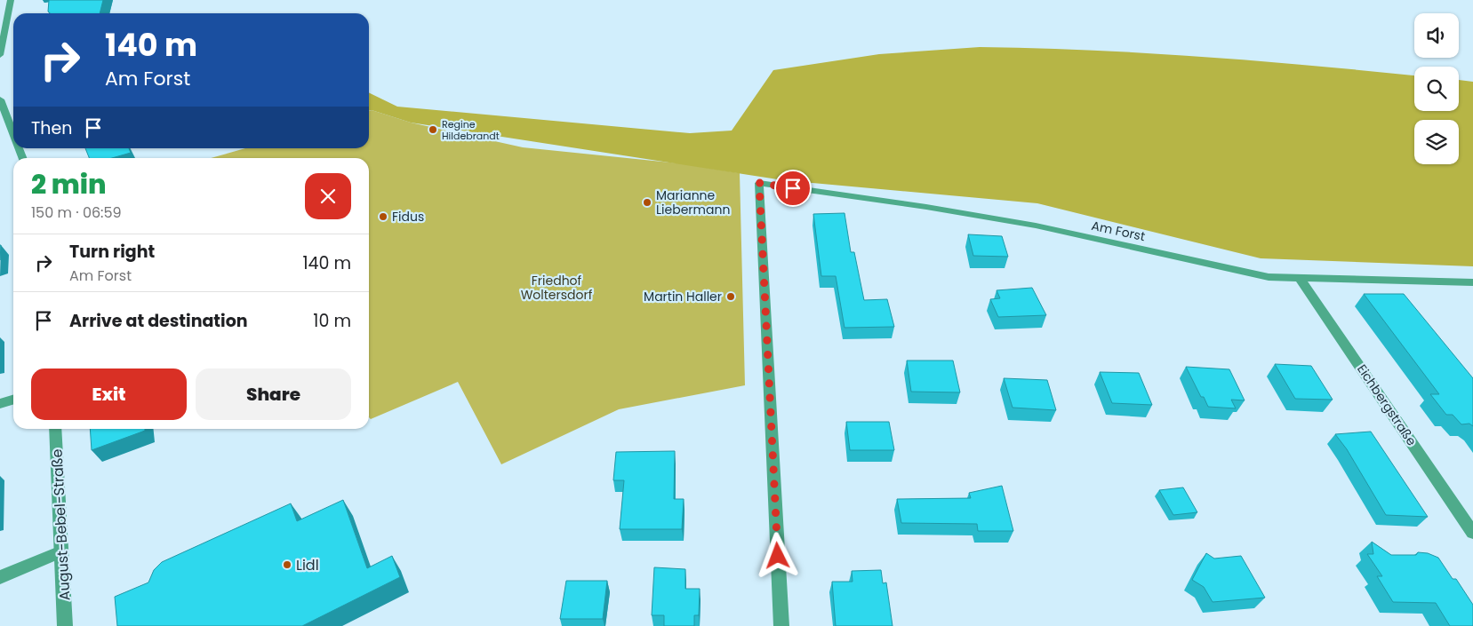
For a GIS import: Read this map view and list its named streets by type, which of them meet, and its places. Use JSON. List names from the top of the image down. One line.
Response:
{"streets":{"street":["Am Forst","Eichbergstraße","August-Bebel-Straße"]},"crossings":[["Am Forst","Eichbergstraße"]],"parks":["Friedhof Woltersdorf"],"places":["Regine Hildebrandt","Marianne Liebermann","Fidus","Martin Haller","Lidl"],"page":{"turn":["140 m","Am Forst"],"then":"Then","heading":["2 min","150 m · 06:59"],"list":[{"name":"Turn right","note":"Am Forst","value":"140 m"},{"name":"Arrive at destination","value":"10 m"}],"buttons":["Exit","Share"]}}
